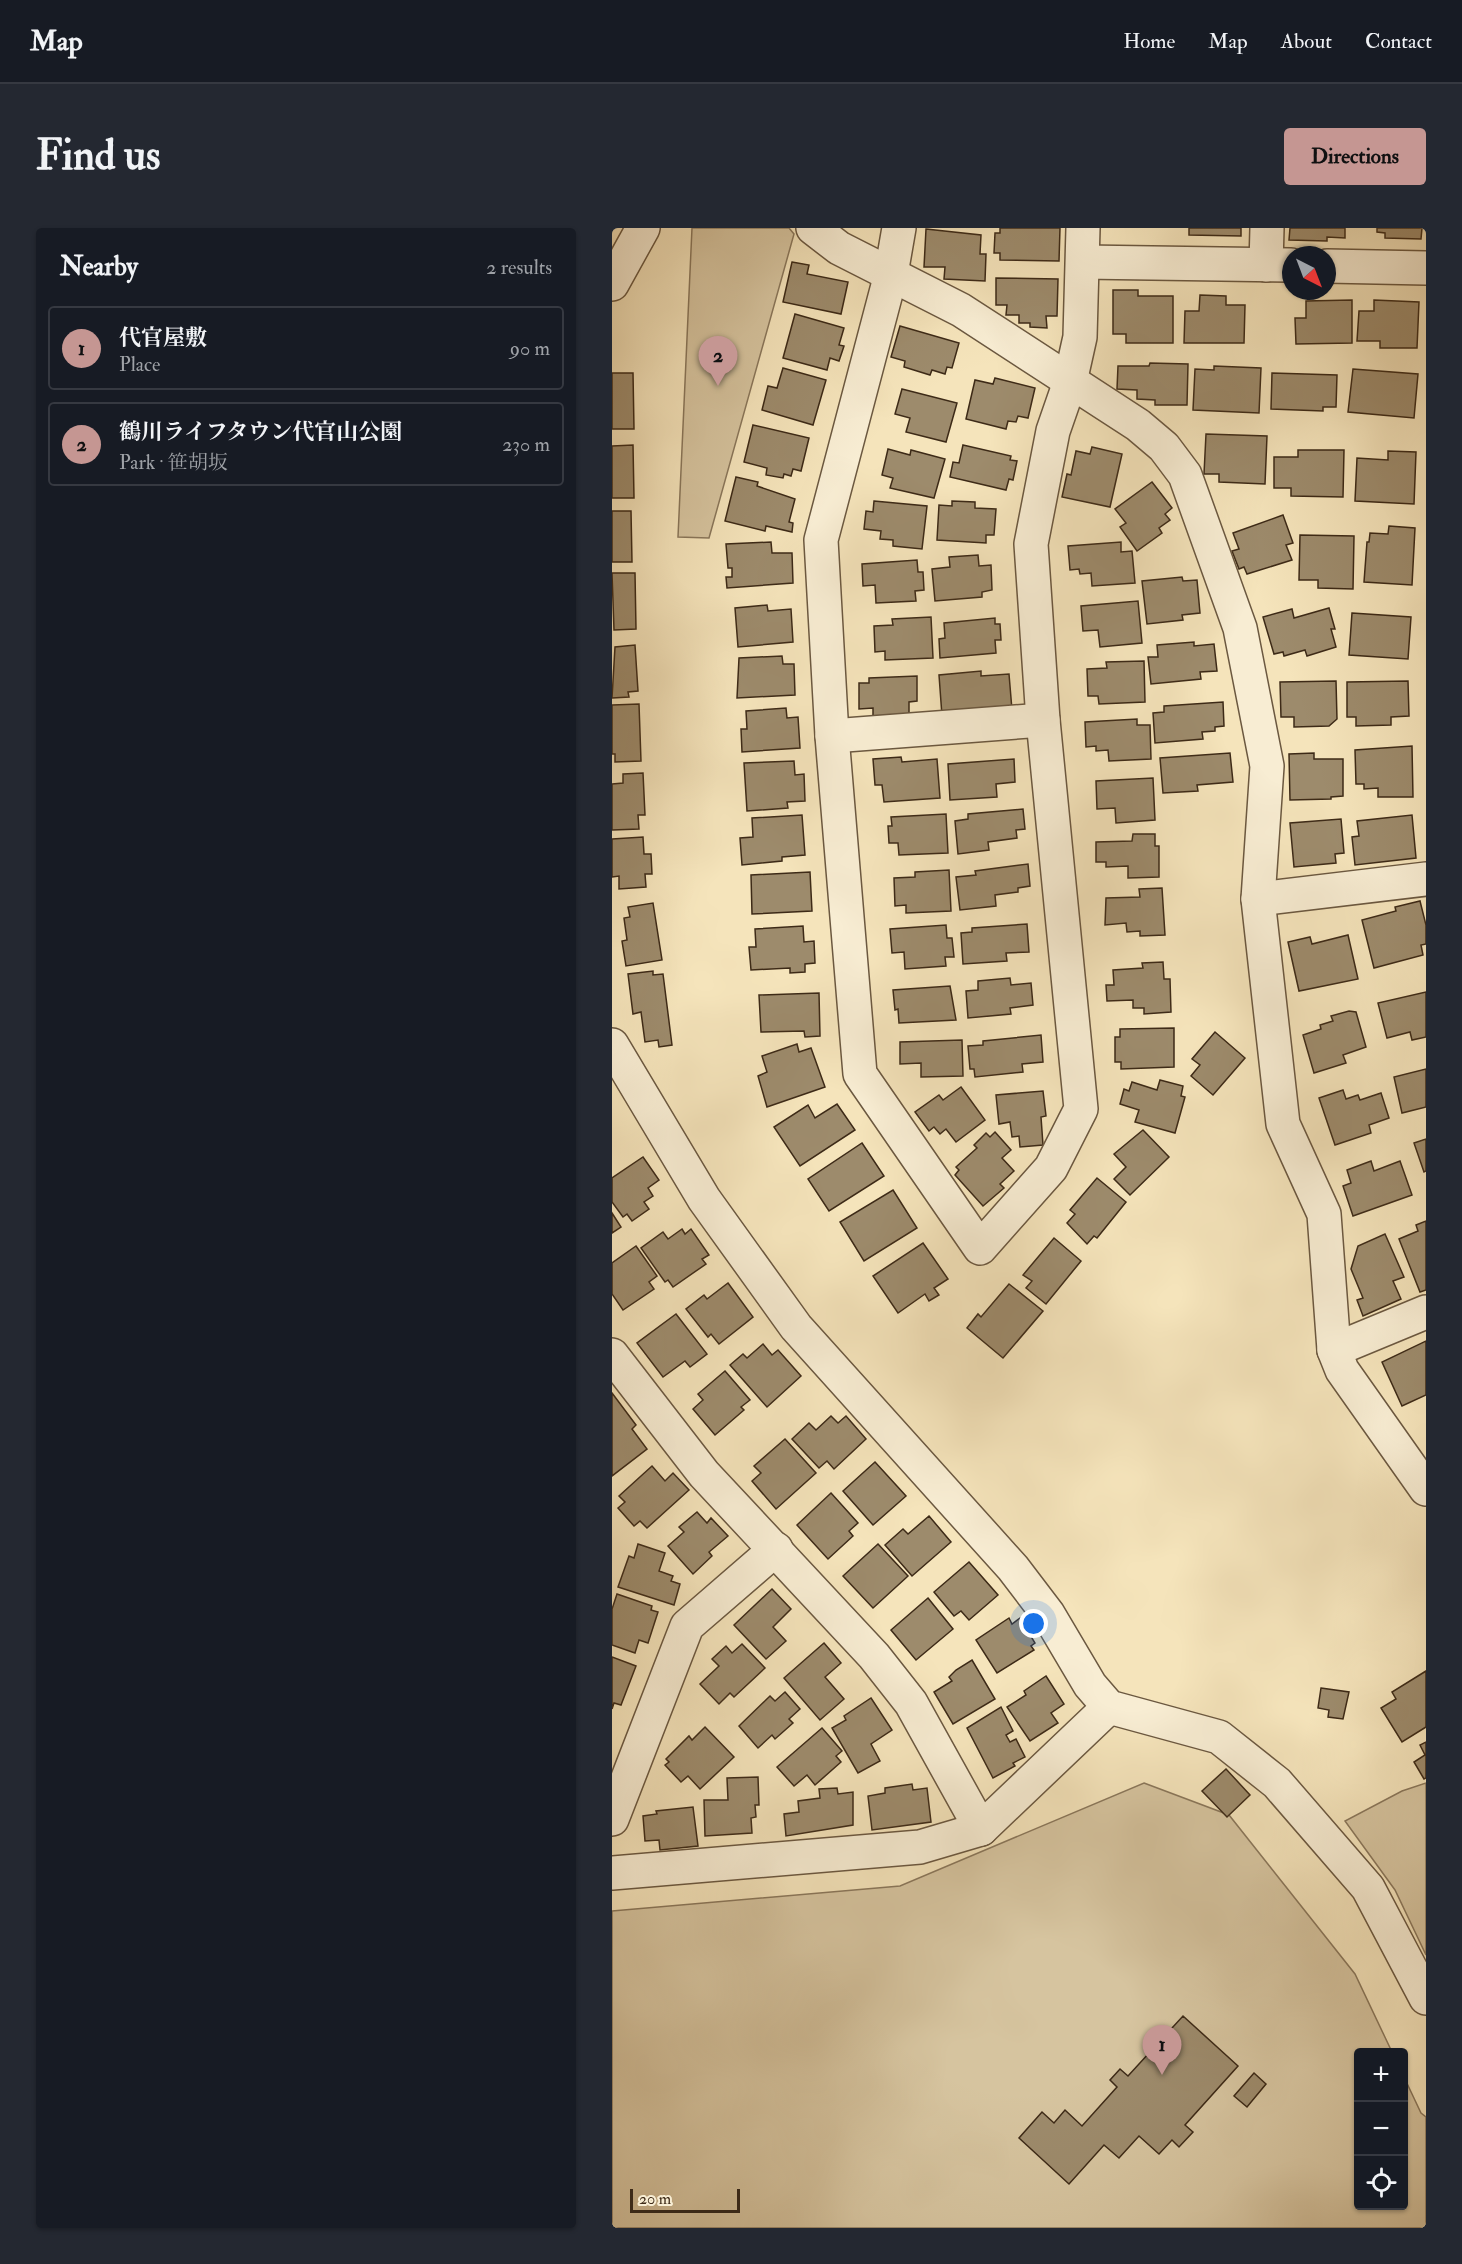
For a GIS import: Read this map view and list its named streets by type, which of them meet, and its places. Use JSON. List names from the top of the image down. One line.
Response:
{"scale_bar":"20 m","north":"bottom right","page":{"header":"Map","nav":["Home","Map","About","Contact"],"buttons":"Directions","title":"Find us","heading":["Nearby","2 results"],"list":[{"mark":"1","name":"代官屋敷","note":"Place","value":"90 m"},{"mark":"2","name":"鶴川ライフタウン代官山公園","note":"Park · 笹胡坂","value":"230 m"}],"pins":["2","1"],"map_buttons":["+","−"],"scale":"20 m"}}
